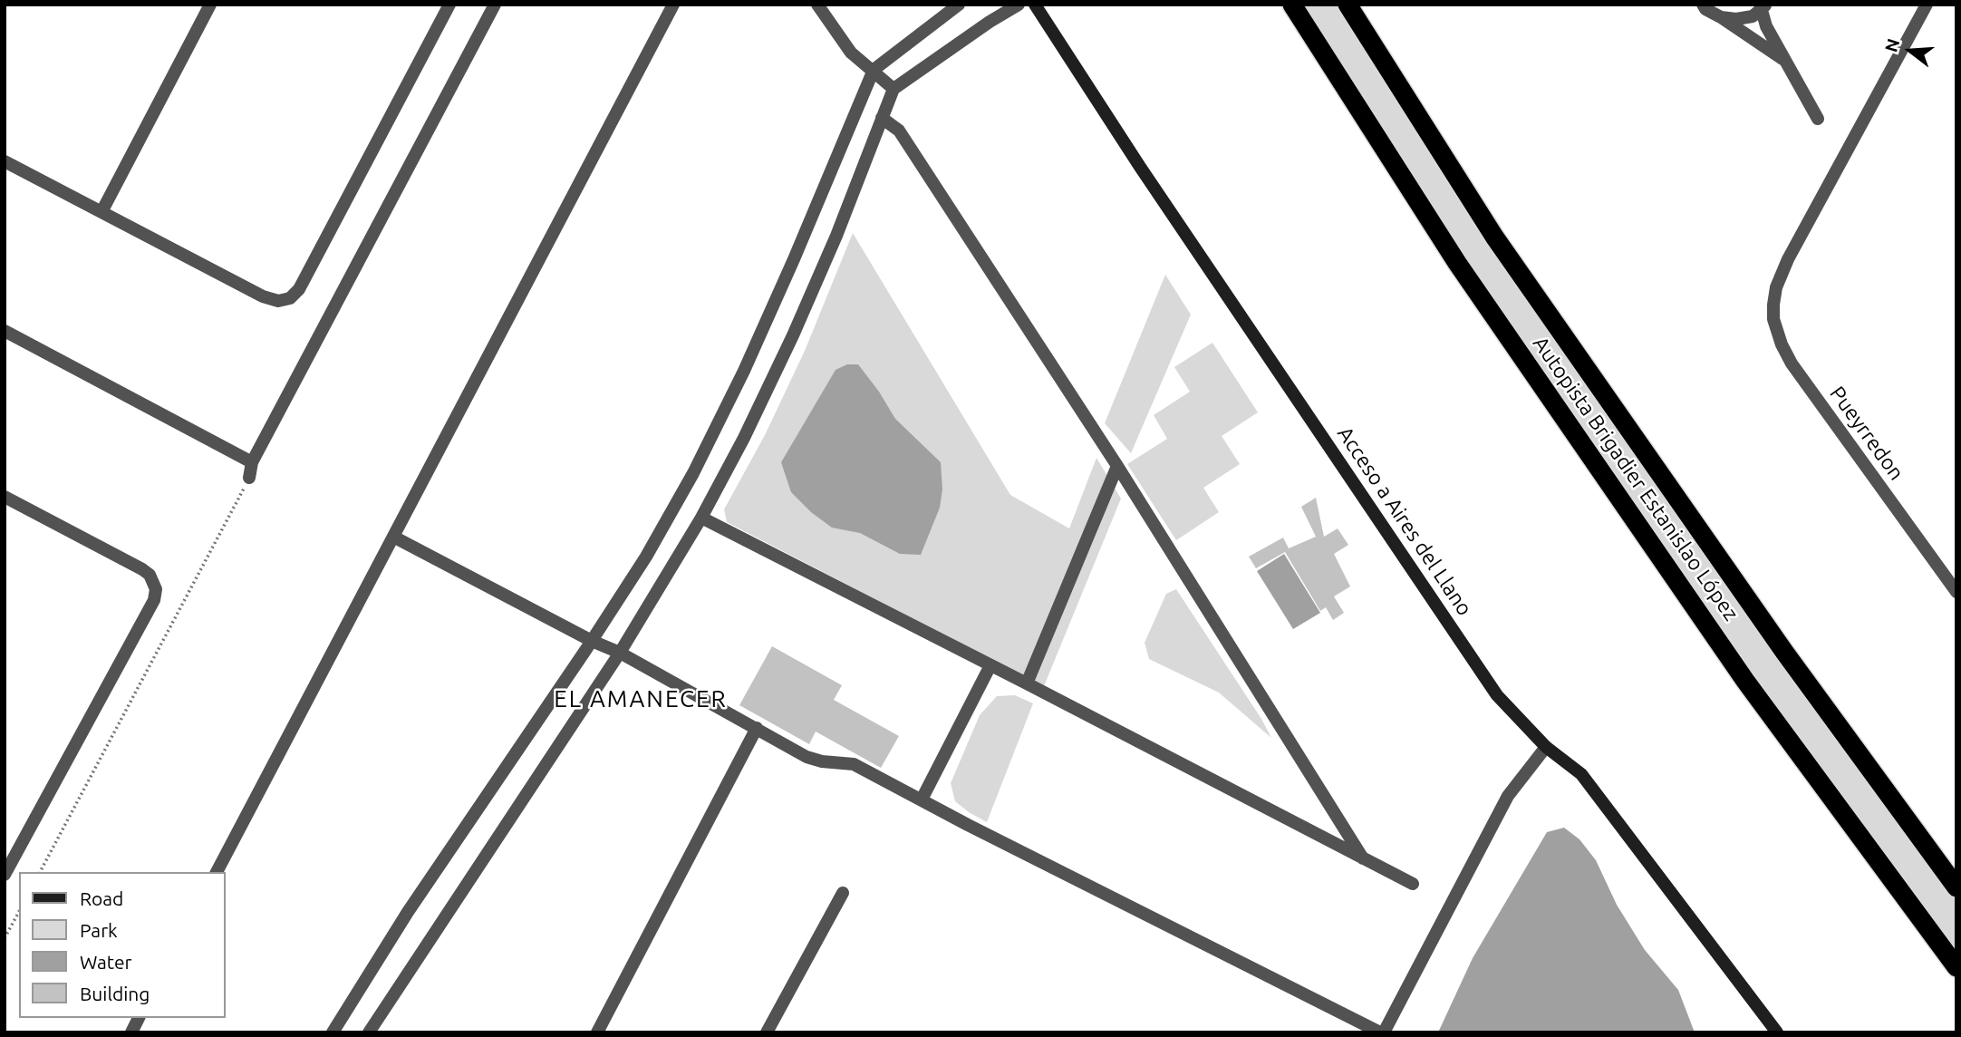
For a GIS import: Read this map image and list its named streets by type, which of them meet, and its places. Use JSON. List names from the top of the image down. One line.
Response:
{"streets":{"highway":["Autopista Brigadier Estanislao López"],"street":["Pueyrredon","Acceso a Aires del Llano"]},"districts":["EL AMANECER"],"legend":["Road","Park","Water","Building"],"north":"left"}
